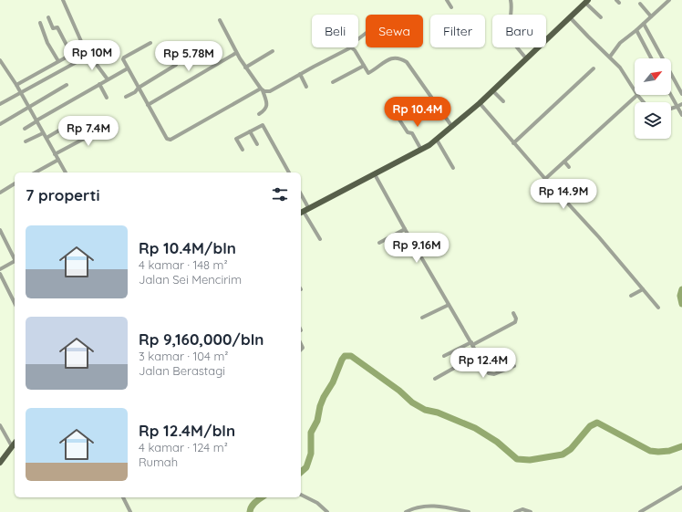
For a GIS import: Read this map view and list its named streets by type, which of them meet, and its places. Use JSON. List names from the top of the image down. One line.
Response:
{"north":"top right","page":{"chip":["Beli","Sewa","Filter","Baru"],"price":["Rp 10M","Rp 5.78M","Rp 10.4M","Rp 7.4M","Rp 14.9M","Rp 9.16M","Rp 12.4M"],"heading":"7 properti","list":[{"name":"Rp 10.4M/bln","note":"4 kamar · 148 m² · Jalan Sei Mencirim"},{"name":"Rp 9,160,000/bln","note":"3 kamar · 104 m² · Jalan Berastagi"},{"name":"Rp 12.4M/bln","note":"4 kamar · 124 m² · Rumah"}]}}
